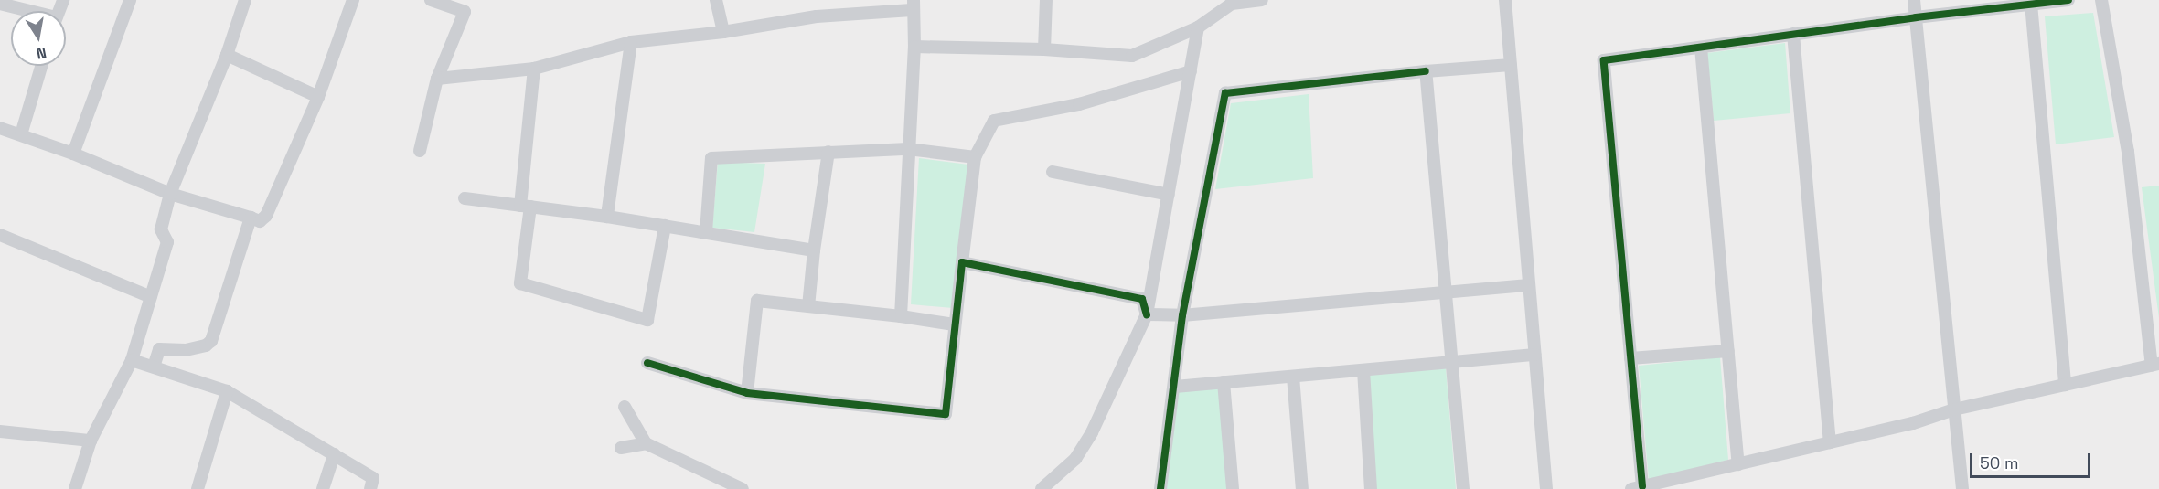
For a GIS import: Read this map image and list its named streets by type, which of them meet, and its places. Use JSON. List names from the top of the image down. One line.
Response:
{"scale_bar":"50 m","north":"bottom"}
